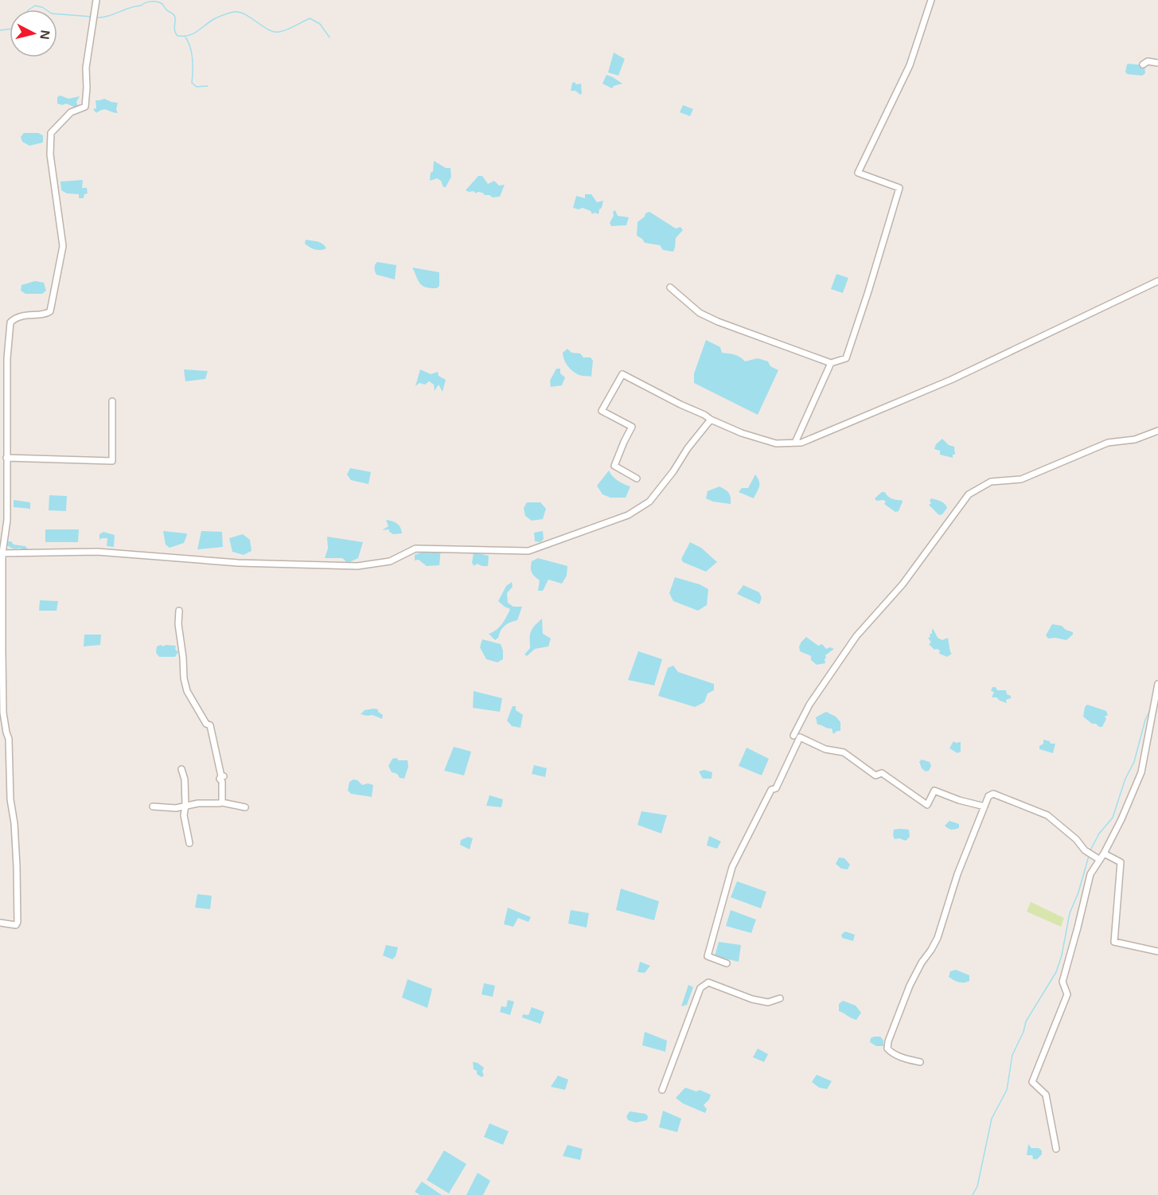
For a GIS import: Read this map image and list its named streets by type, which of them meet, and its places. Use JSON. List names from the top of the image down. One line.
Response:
{"north":"right"}
